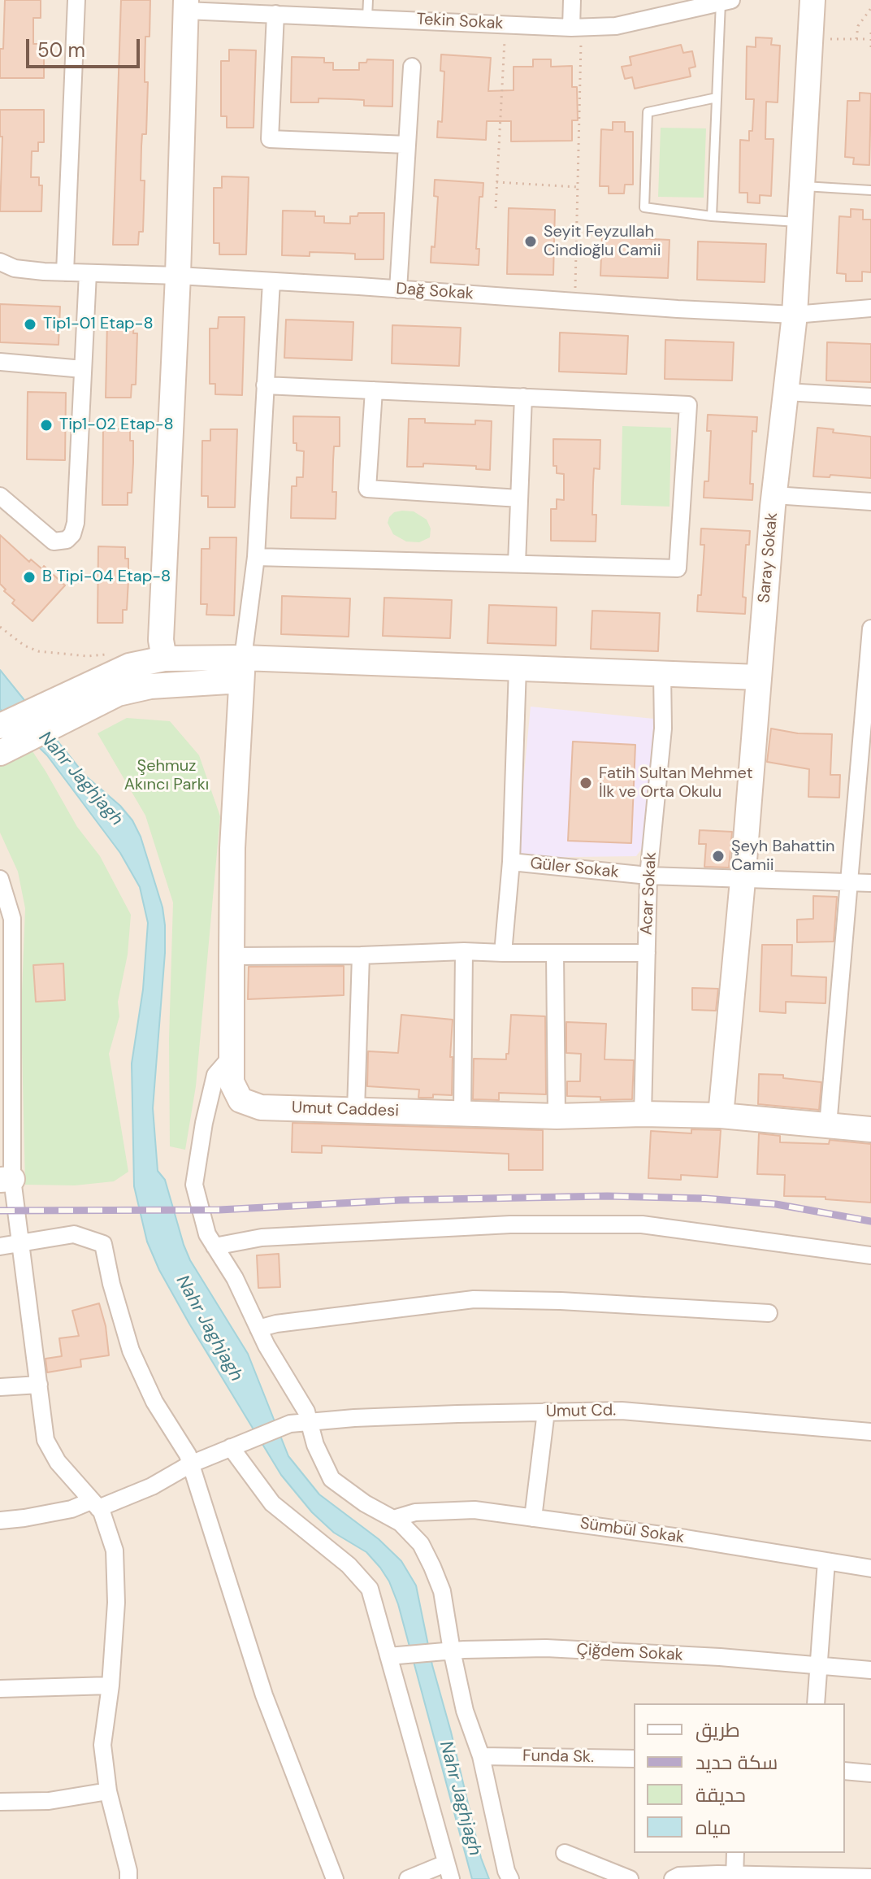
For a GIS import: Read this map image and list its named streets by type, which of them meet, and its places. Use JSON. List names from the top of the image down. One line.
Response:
{"streets":{"street":["Tekin Sokak","Dağ Sokak","Saray Sokak","Güler Sokak","Acar Sokak","Umut Caddesi","Umut Cd.","Sümbül Sokak","Çiğdem Sokak","Funda Sk."]},"crossings":[["Dağ Sokak","Saray Sokak"],["Saray Sokak","Güler Sokak"],["Saray Sokak","Umut Caddesi"],["Güler Sokak","Acar Sokak"],["Acar Sokak","Umut Caddesi"]],"water":["Nahr Jaghjagh"],"parks":["Şehmuz Akıncı Parkı"],"places":["Seyit Feyzullah Cindioğlu Camii","Tip1-01 Etap-8","Tip1-02 Etap-8","B Tipi-04 Etap-8","Fatih Sultan Mehmet İlk ve Orta Okulu","Şeyh Bahattin Camii"],"legend":["طريق","سكة حديد","حديقة","مياه"],"scale_bar":"50 m"}
